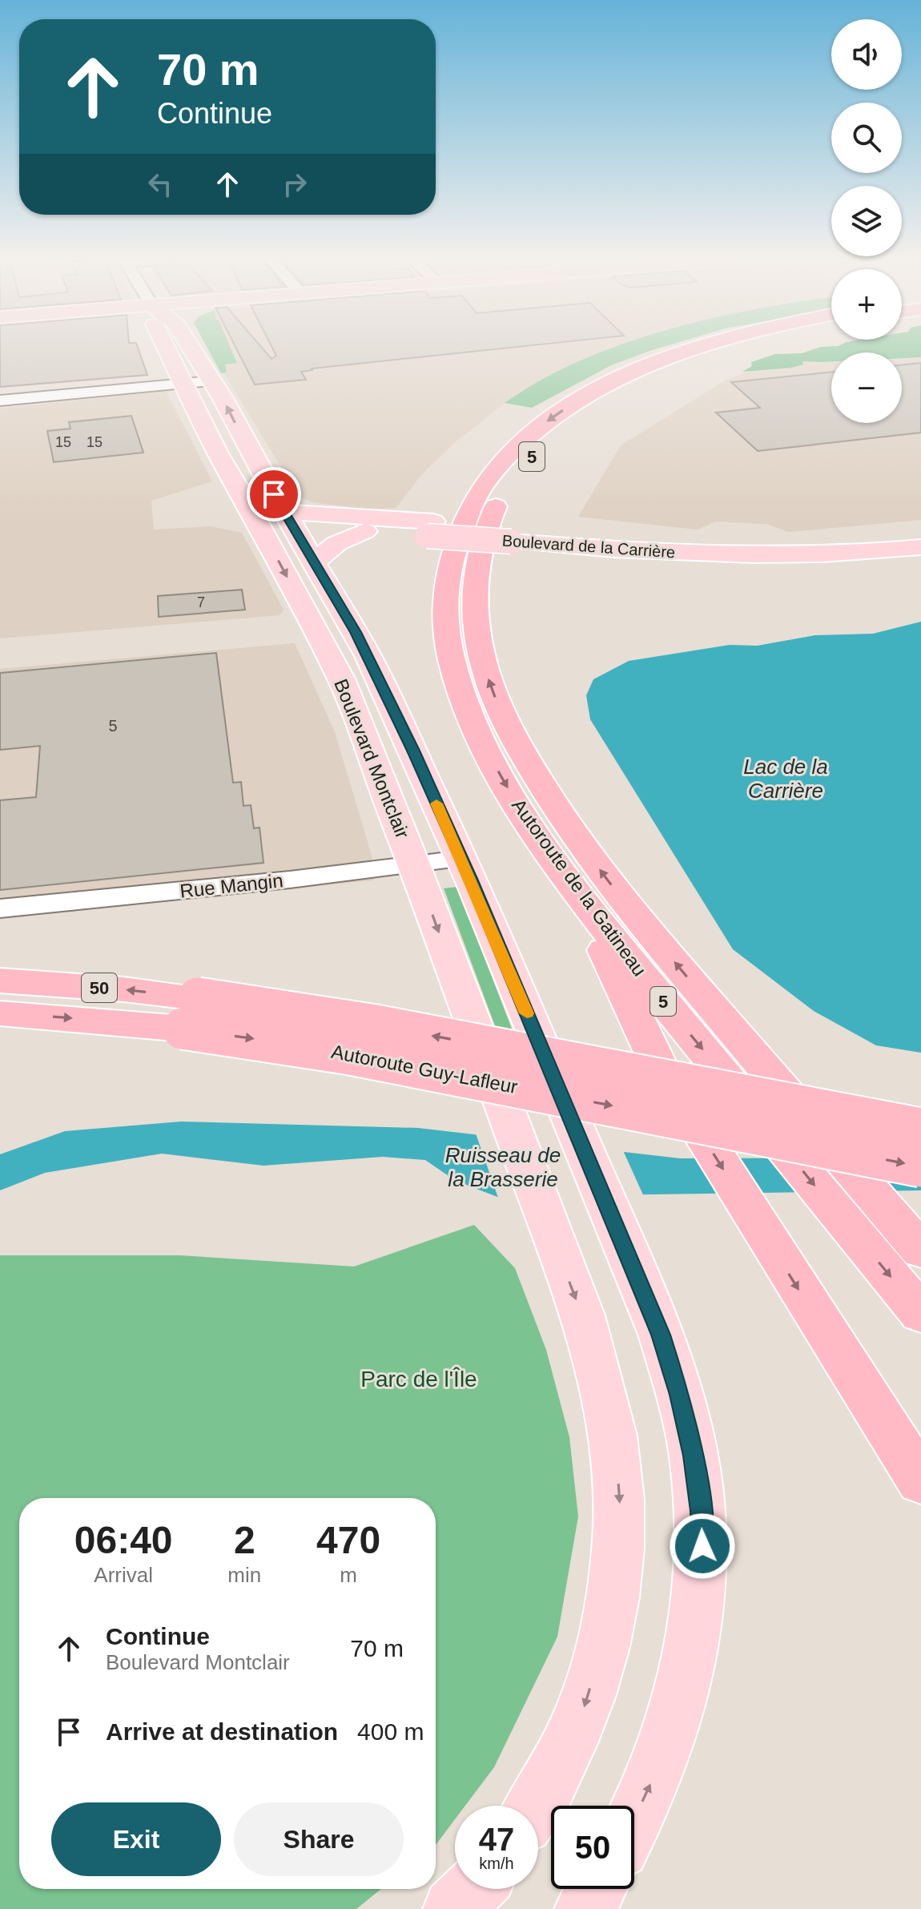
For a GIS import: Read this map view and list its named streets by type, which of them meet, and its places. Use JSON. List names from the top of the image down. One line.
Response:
{"streets":{"highway":["5","Autoroute de la Gatineau","50","Autoroute Guy-Lafleur"],"main road":["Boulevard de la Carrière","Boulevard Montclair"],"street":["Rue Mangin"]},"crossings":[["Boulevard de la Carrière","Boulevard Montclair"],["Boulevard Montclair","Rue Mangin"]],"water":["Lac de la Carrière","Ruisseau de la Brasserie"],"parks":["Parc de l'Île"],"house_numbers":["15","15","7","5"],"page":{"map_buttons":["+","−"],"turn":["70 m","Continue"],"eta":["06:40","Arrival","2","min","470","m"],"list":[{"name":"Continue","note":"Boulevard Montclair","value":"70 m"},{"name":"Arrive at destination","value":"400 m"}],"buttons":["Exit","Share"],"speed":"47 km/h","limit":"50"}}
